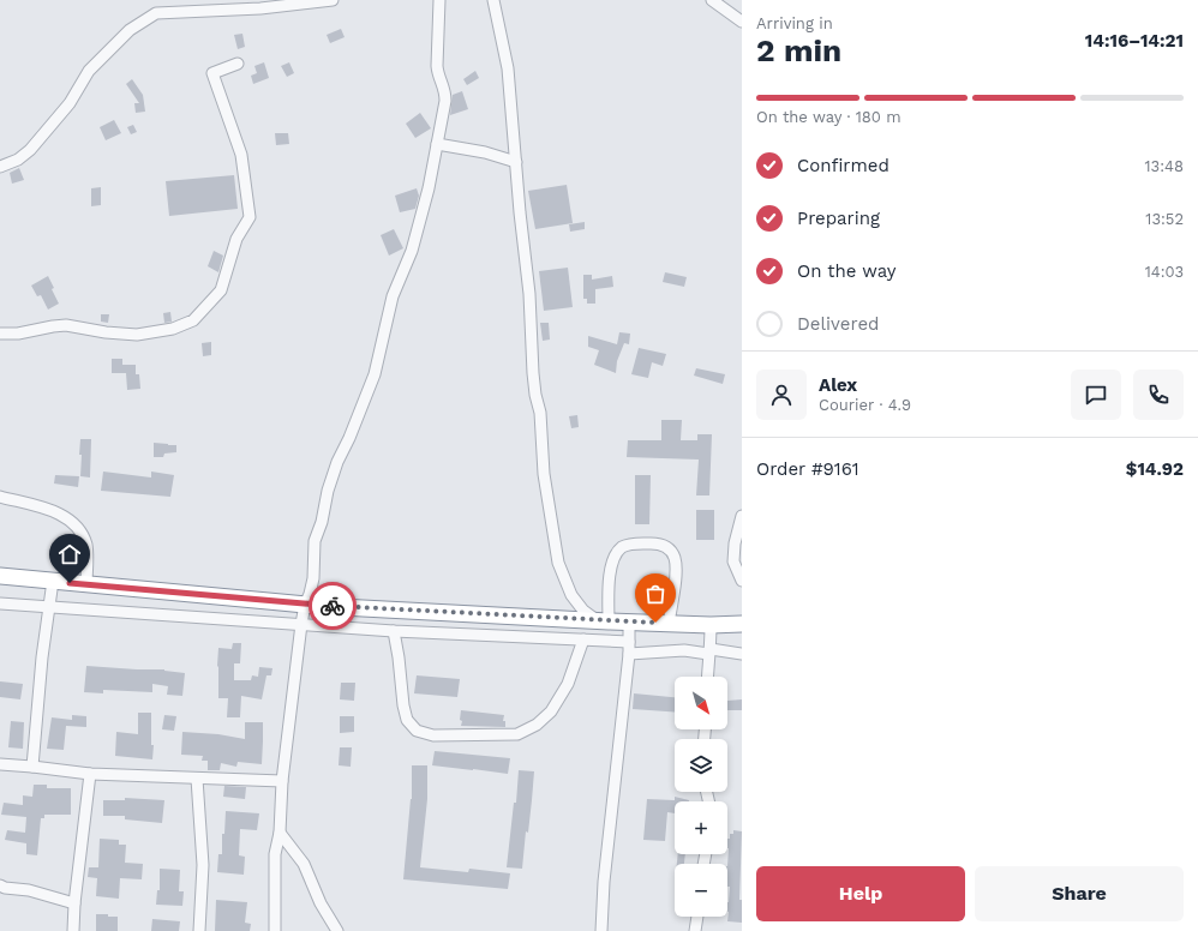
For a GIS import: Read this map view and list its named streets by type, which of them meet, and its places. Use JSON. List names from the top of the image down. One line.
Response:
{"north":"bottom right","page":{"heading":["2 min","Arriving in","14:16–14:21"],"panel":["Alex","Courier · 4.9","Order #9161","$14.92"],"bar":"On the way · 180 m","list":[["Confirmed","13:48"],["Preparing","13:52"],["On the way","14:03"],"Delivered"],"map_buttons":["+","−"],"buttons":["Help","Share"]}}
